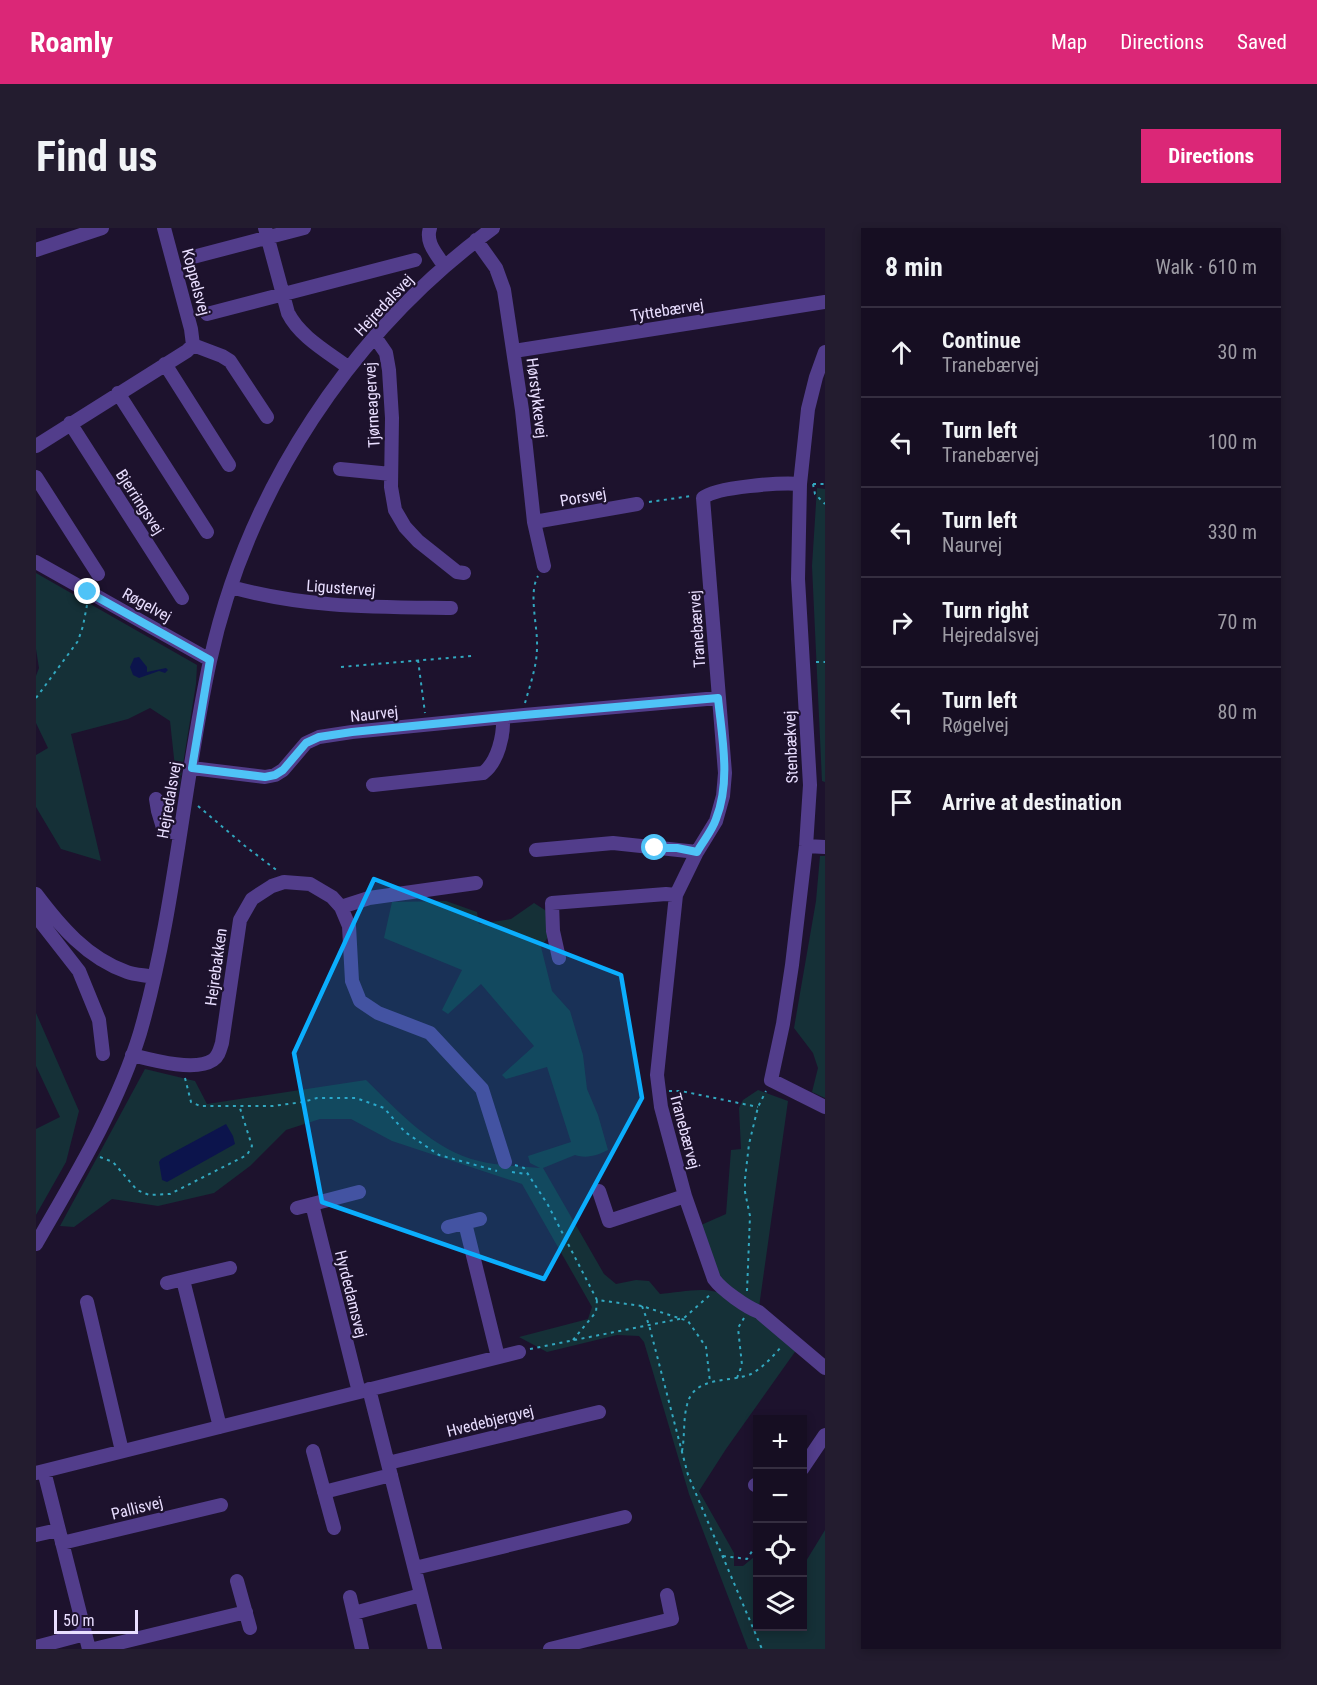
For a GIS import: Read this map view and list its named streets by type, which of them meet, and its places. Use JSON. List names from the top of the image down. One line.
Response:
{"streets":{"street":["Koppelsvej","Hejredalsvej","Tyttebærvej","Hørstykkevej","Tjørneagervej","Porsvej","Bjerringsvej","Ligustervej","Røgelvej","Tranebærvej","Naurvej","Stenbækvej","Hejrebakken","Hyrdedamsvej","Hvedebjergvej","Pallisvej"]},"crossings":[["Hejredalsvej","Hørstykkevej"],["Hejredalsvej","Tjørneagervej"],["Hejredalsvej","Ligustervej"],["Hejredalsvej","Røgelvej"],["Hejredalsvej","Naurvej"],["Hejredalsvej","Hejrebakken"],["Tyttebærvej","Hørstykkevej"],["Hørstykkevej","Porsvej"],["Tranebærvej","Naurvej"]],"scale_bar":"50 m","page":{"header":"Roamly","nav":["Map","Directions","Saved"],"buttons":"Directions","title":"Find us","heading":["8 min","Walk · 610 m"],"list":[["Continue","Tranebærvej","30 m"],["Turn left","Tranebærvej","100 m"],["Turn left","Naurvej","330 m"],["Turn right","Hejredalsvej","70 m"],["Turn left","Røgelvej","80 m"],"Arrive at destination"],"map_buttons":["+","−"],"scale":"50 m"}}
